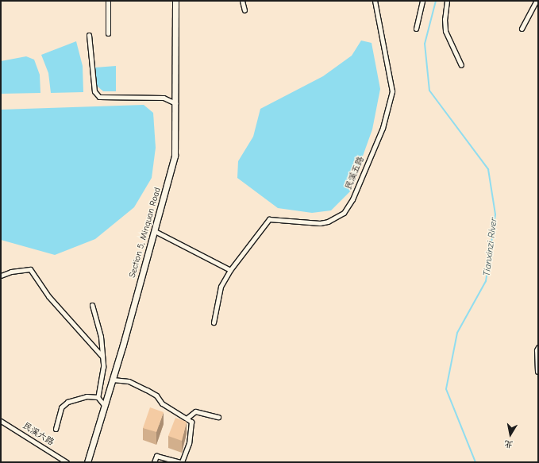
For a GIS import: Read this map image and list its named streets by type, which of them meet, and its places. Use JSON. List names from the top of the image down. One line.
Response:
{"streets":{"street":["民溪五路","Section 5, Minquan Road","民溪六路"]},"water":["Tianxinzi River"],"north":"bottom"}
